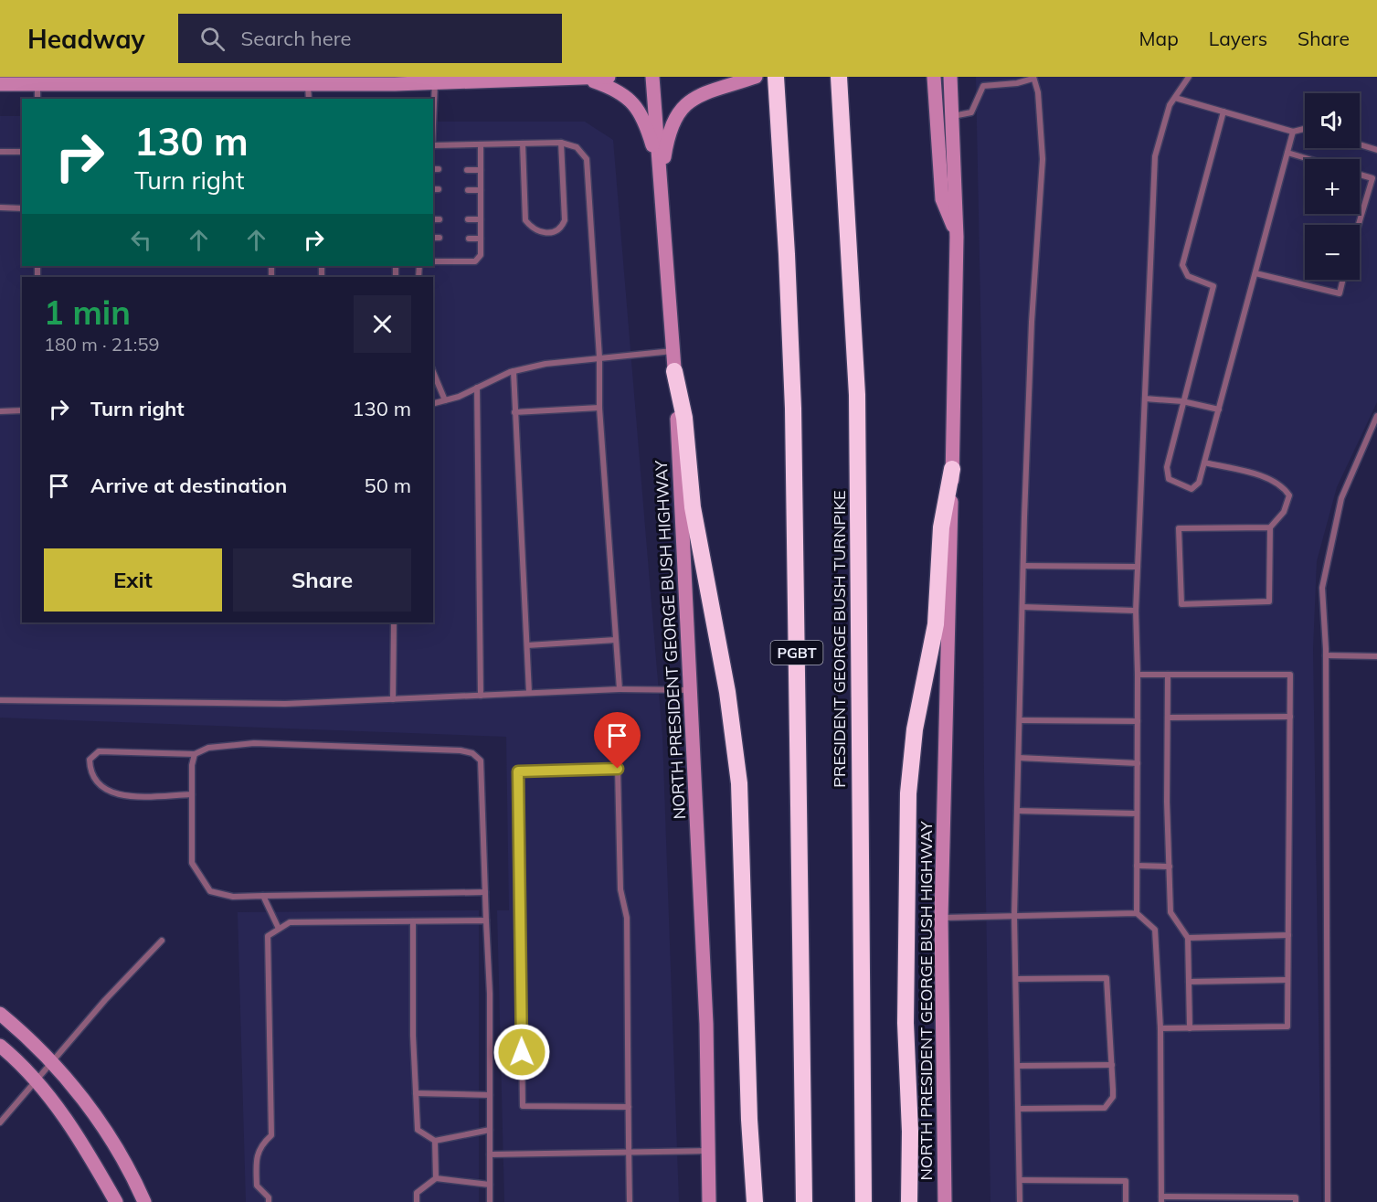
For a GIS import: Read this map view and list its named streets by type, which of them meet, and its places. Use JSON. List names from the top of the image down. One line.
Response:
{"streets":{"highway":["PRESIDENT GEORGE BUSH TURNPIKE","PGBT"],"main road":["NORTH PRESIDENT GEORGE BUSH HIGHWAY"]},"page":{"header":"Headway","search":"Search here","nav":["Map","Layers","Share"],"map_buttons":["+","−"],"turn":["130 m","Turn right"],"heading":["1 min","180 m · 21:59"],"list":[{"name":"Turn right","value":"130 m"},{"name":"Arrive at destination","value":"50 m"}],"buttons":["Exit","Share"]}}
